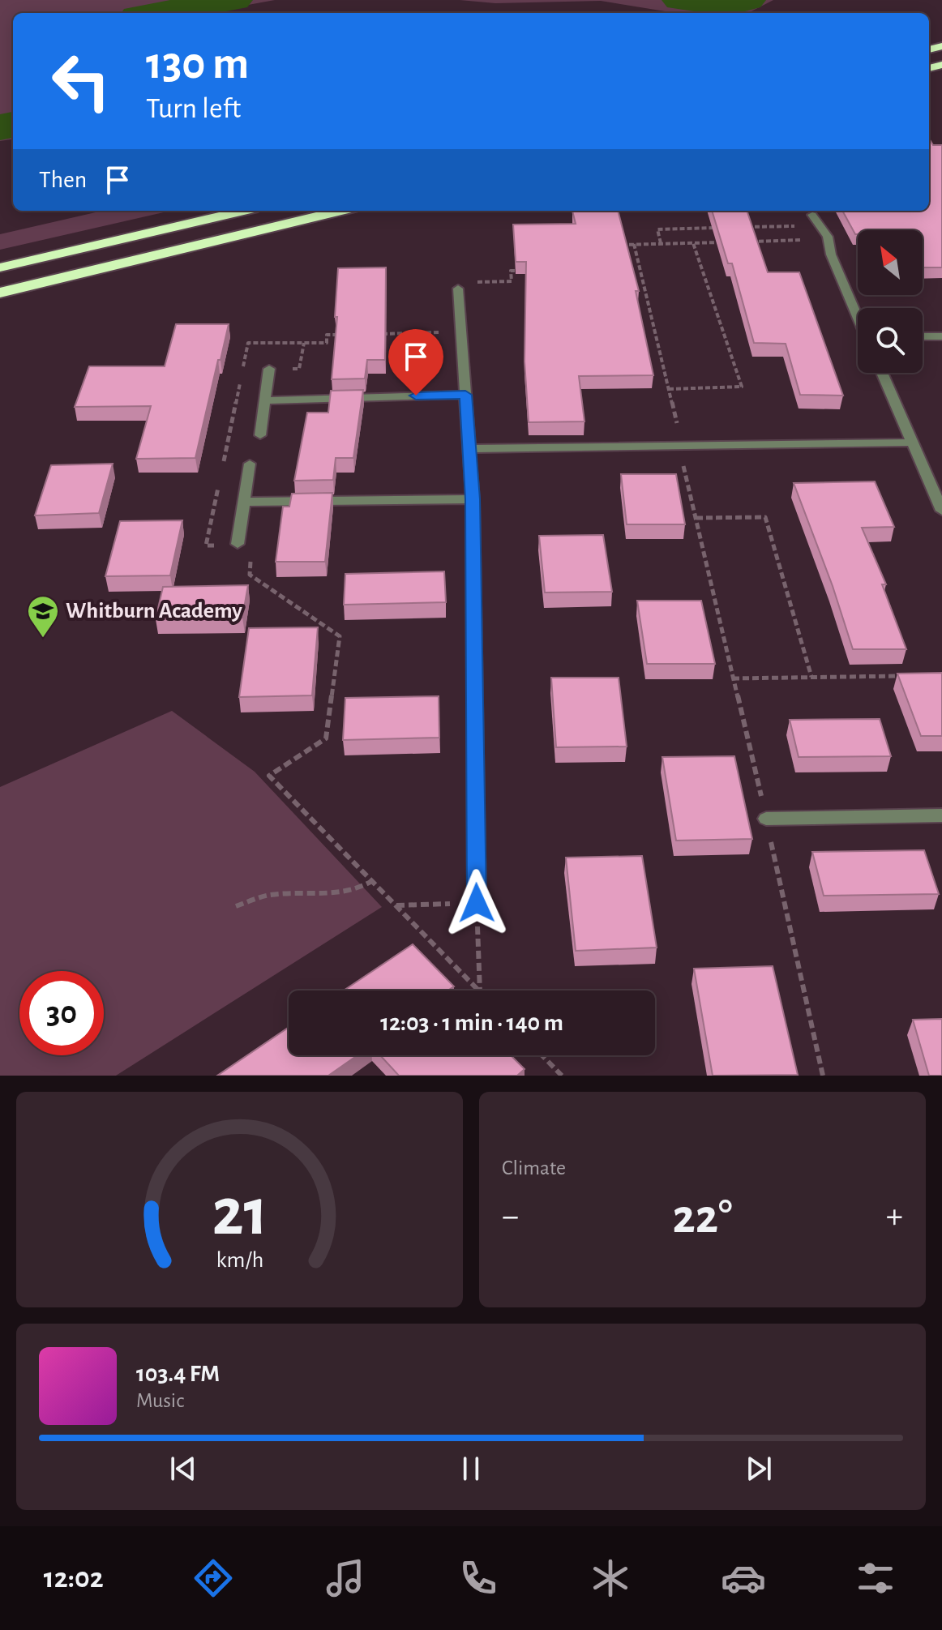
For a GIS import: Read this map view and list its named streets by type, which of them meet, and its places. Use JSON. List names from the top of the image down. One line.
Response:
{"places":{"school or university":["Whitburn Academy"]},"north":"top left","page":{"turn":["130 m","Turn left"],"then":"Then","limit":"30","trip":"12:03 · 1 min · 140 m","tile":"Climate","heat":["−","22°","+"],"song":["103.4 FM","Music"],"tabs":"12:02","gauge":["21","km/h"]}}
